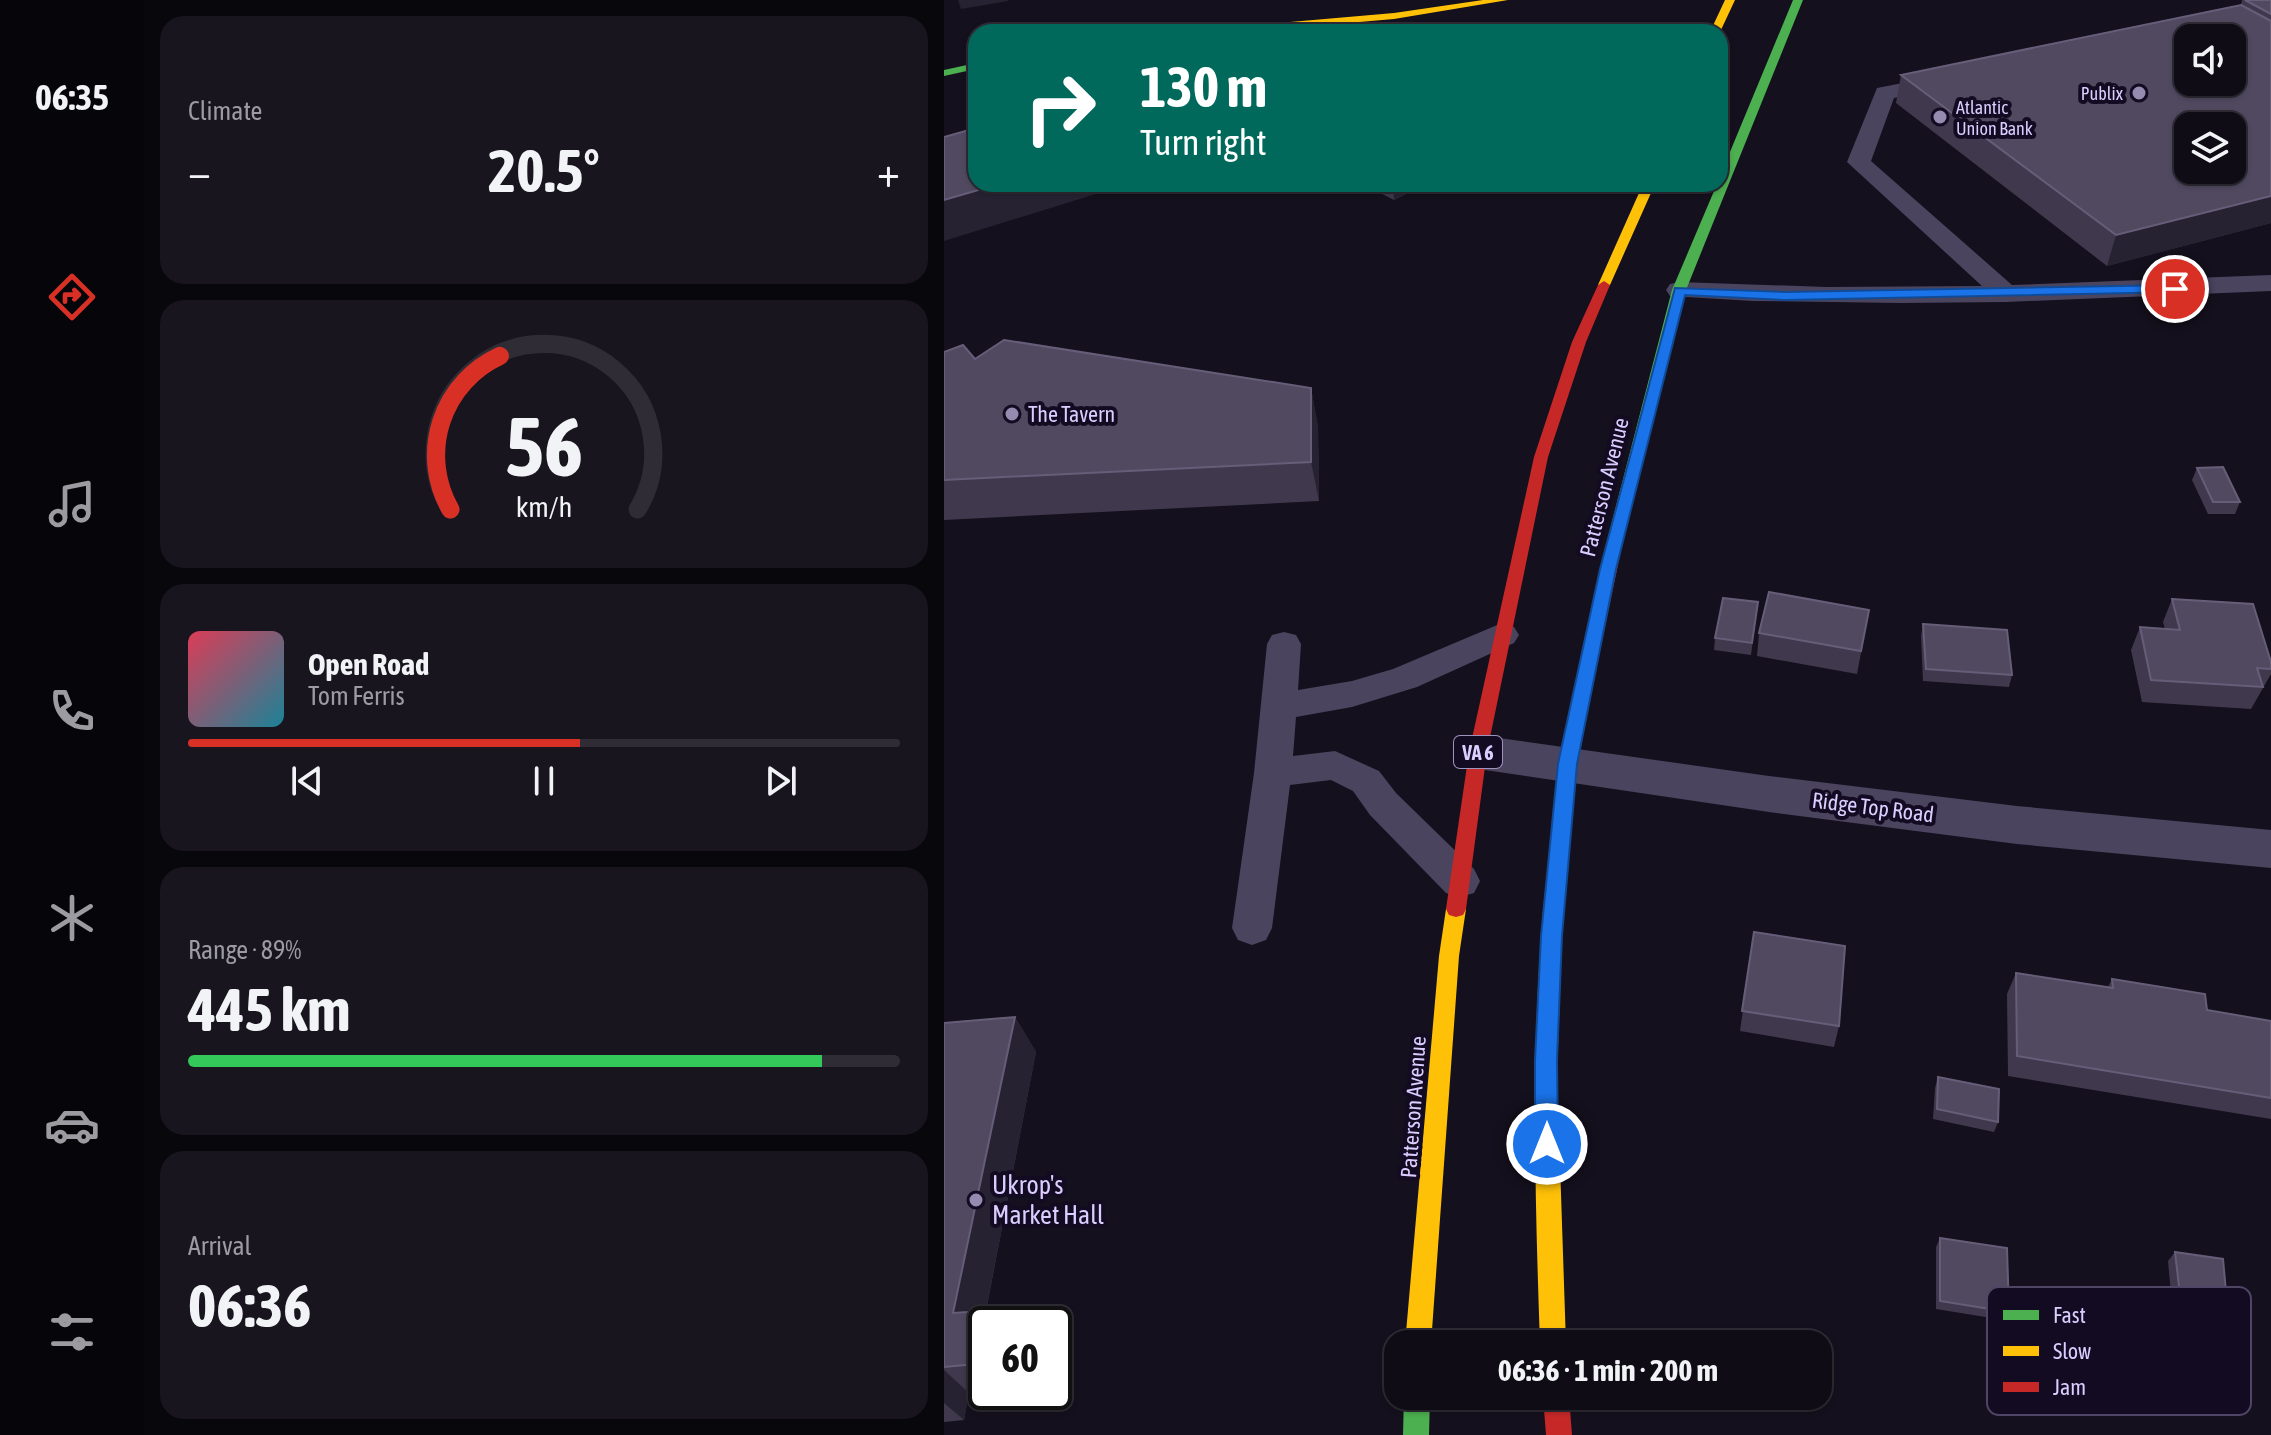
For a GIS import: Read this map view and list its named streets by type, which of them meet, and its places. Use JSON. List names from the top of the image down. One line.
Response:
{"streets":{"main road":["Patterson Avenue","VA 6"],"street":["Ridge Top Road"]},"crossings":[["Patterson Avenue","Ridge Top Road"]],"places":["Publix","Atlantic Union Bank","The Tavern","Ukrop's Market Hall"],"legend":["Fast","Slow","Jam"],"page":{"tabs":"06:35","tile":["Climate",["Range · 89%","445 km"],["Arrival","06:36"]],"turn":["130 m","Turn right"],"heat":["−","20.5°","+"],"song":["Open Road","Tom Ferris"],"limit":"60","trip":"06:36 · 1 min · 200 m","gauge":["56","km/h"]}}
